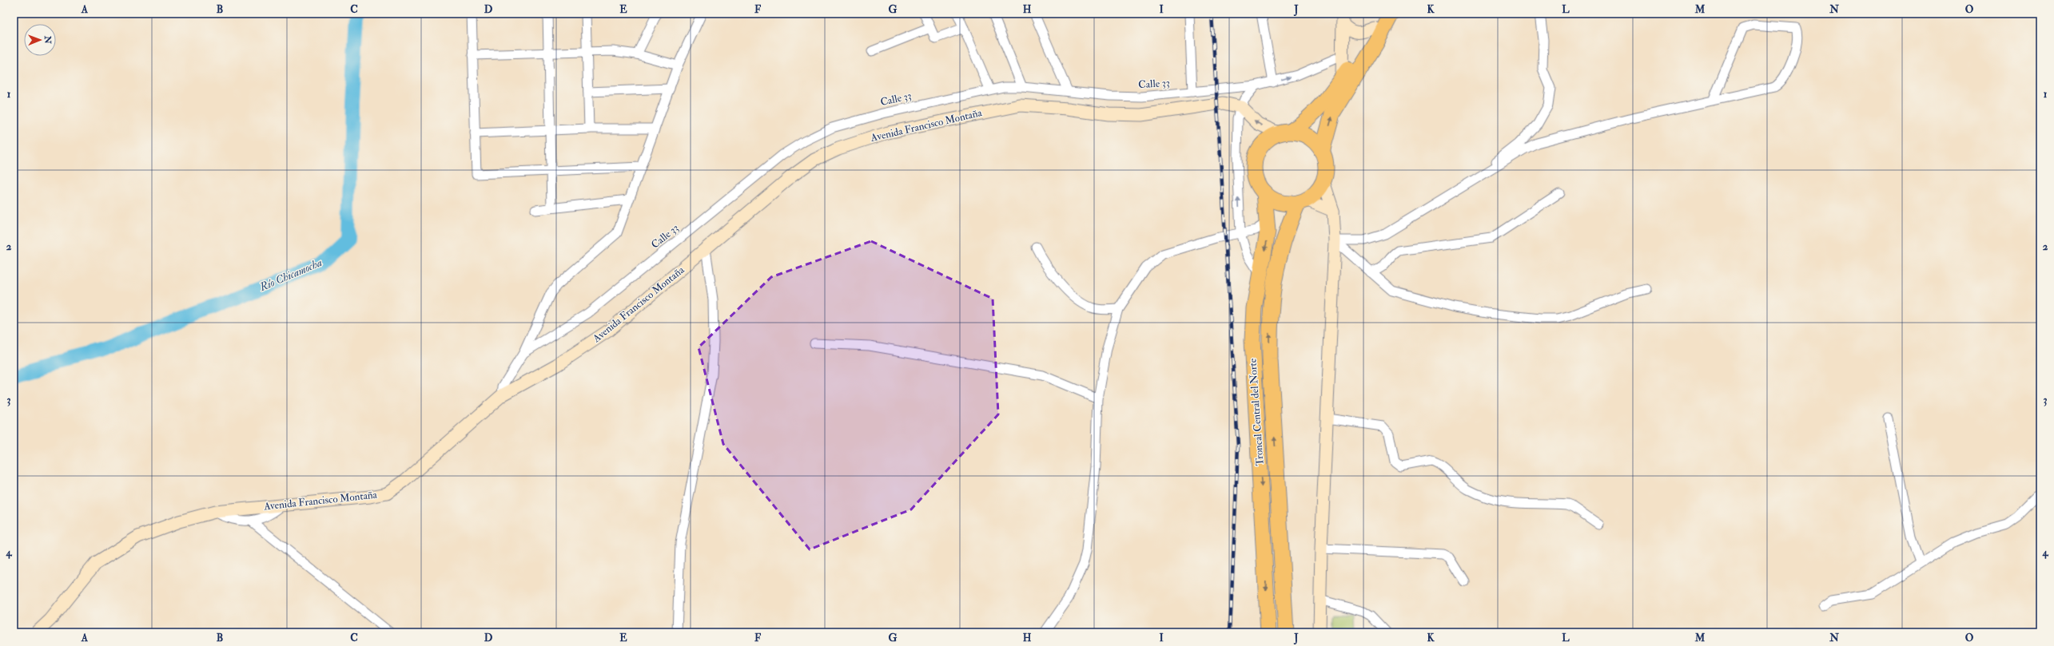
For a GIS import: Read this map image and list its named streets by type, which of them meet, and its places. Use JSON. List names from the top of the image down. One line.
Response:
{"streets":{"highway":["Troncal Central del Norte"],"main road":["Avenida Francisco Montaña"],"street":["Calle 33"]},"water":["Río Chicamocha"],"north":"right","grid":{"columns":["A","B","C","D","E","F","G","H","I","J","K","L","M","N","O"],"rows":["1","2","3","4"]}}
